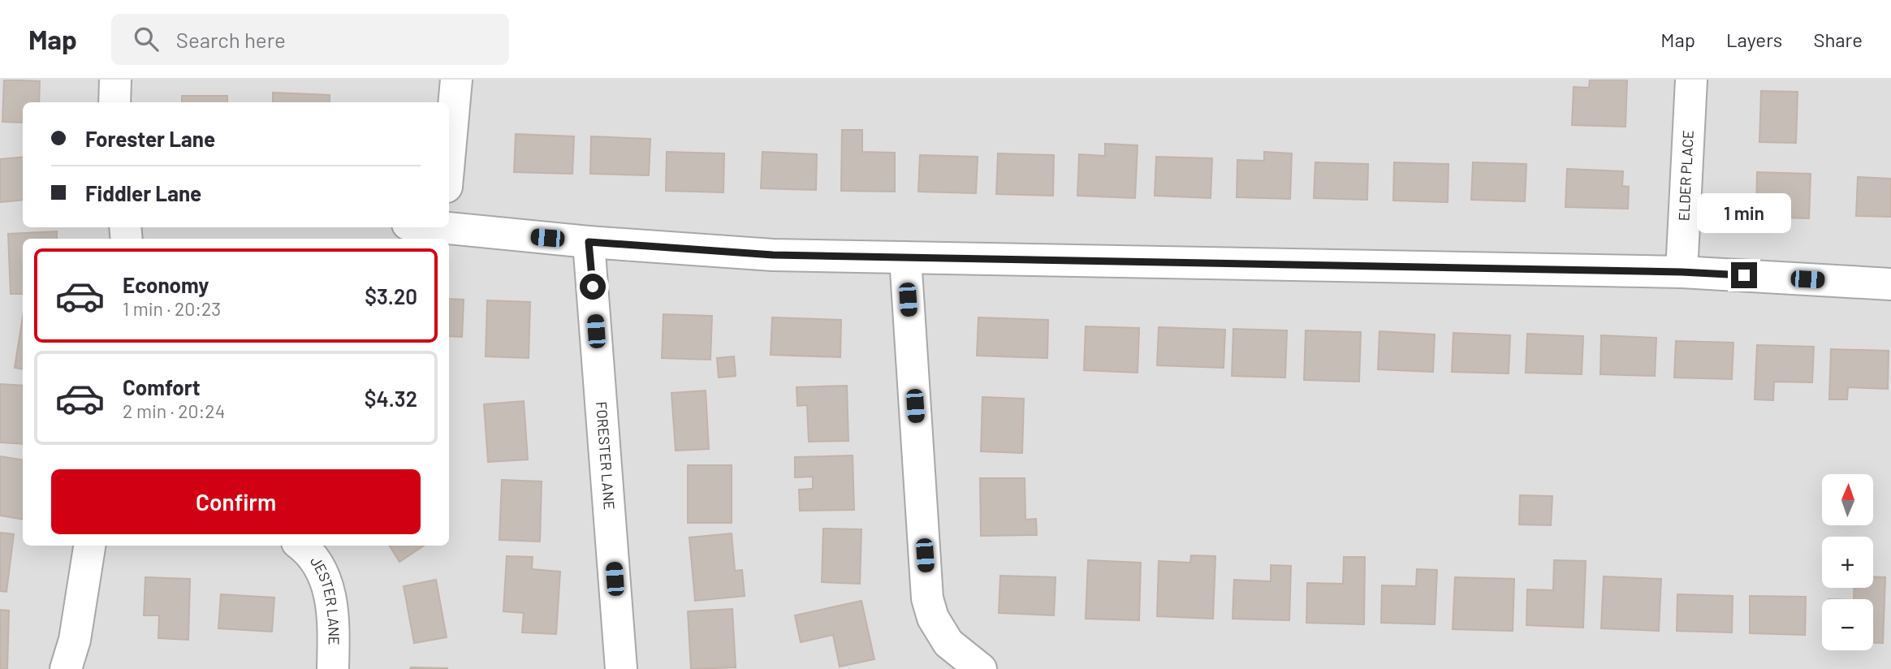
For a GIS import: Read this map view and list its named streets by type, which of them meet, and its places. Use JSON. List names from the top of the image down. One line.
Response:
{"streets":{"street":["ELDER PLACE","FORESTER LANE","JESTER LANE"]},"north":"top","page":{"header":"Map","search":"Search here","nav":["Map","Layers","Share"],"banner":["Forester Lane","Fiddler Lane"],"bubble":"1 min","list":[{"name":"Economy","note":"1 min · 20:23","value":"$3.20"},{"name":"Comfort","note":"2 min · 20:24","value":"$4.32"}],"buttons":"Confirm","map_buttons":["+","−"]}}
